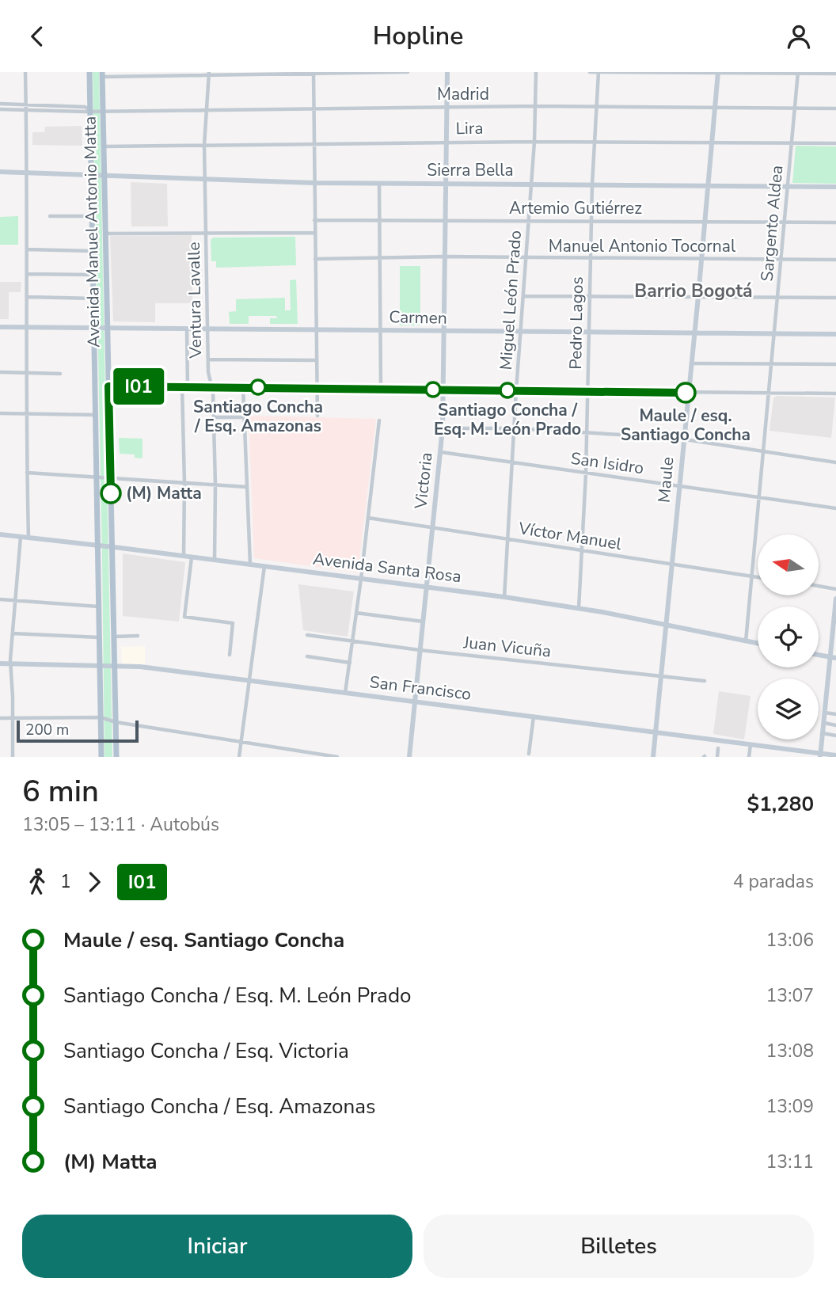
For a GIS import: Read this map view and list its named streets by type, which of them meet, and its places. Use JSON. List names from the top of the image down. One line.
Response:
{"streets":{"main road":["Sierra Bella","Avenida Manuel Antonio Matta","Carmen","Maule","Victoria","Avenida Santa Rosa","San Francisco"],"street":["Madrid","Lira","Artemio Gutiérrez","Sargento Aldea","Manuel Antonio Tocornal","Ventura Lavalle","Miguel León Prado","Pedro Lagos","San Isidro","Víctor Manuel","Juan Vicuña"]},"crossings":[["Madrid","Sargento Aldea"],["Madrid","Avenida Manuel Antonio Matta"],["Madrid","Ventura Lavalle"],["Madrid","Miguel León Prado"],["Madrid","Pedro Lagos"],["Madrid","Maule"],["Madrid","Victoria"],["Lira","Sargento Aldea"],["Lira","Avenida Manuel Antonio Matta"],["Lira","Ventura Lavalle"],["Lira","Miguel León Prado"],["Lira","Pedro Lagos"],["Lira","Maule"],["Lira","Victoria"],["Sierra Bella","Sargento Aldea"],["Sierra Bella","Avenida Manuel Antonio Matta"],["Sierra Bella","Ventura Lavalle"],["Sierra Bella","Miguel León Prado"],["Sierra Bella","Pedro Lagos"],["Sierra Bella","Maule"],["Sierra Bella","Victoria"],["Artemio Gutiérrez","Sargento Aldea"],["Artemio Gutiérrez","Miguel León Prado"],["Artemio Gutiérrez","Pedro Lagos"],["Artemio Gutiérrez","Maule"],["Artemio Gutiérrez","Victoria"],["Sargento Aldea","Manuel Antonio Tocornal"],["Sargento Aldea","Carmen"],["Sargento Aldea","San Isidro"],["Sargento Aldea","Víctor Manuel"],["Sargento Aldea","Avenida Santa Rosa"],["Avenida Manuel Antonio Matta","Carmen"],["Avenida Manuel Antonio Matta","Avenida Santa Rosa"],["Avenida Manuel Antonio Matta","San Francisco"],["Manuel Antonio Tocornal","Miguel León Prado"],["Manuel Antonio Tocornal","Pedro Lagos"],["Manuel Antonio Tocornal","Maule"],["Manuel Antonio Tocornal","Victoria"],["Ventura Lavalle","Carmen"],["Ventura Lavalle","Avenida Santa Rosa"],["Miguel León Prado","Carmen"],["Miguel León Prado","San Isidro"],["Miguel León Prado","Víctor Manuel"],["Miguel León Prado","Avenida Santa Rosa"],["Carmen","Pedro Lagos"],["Carmen","Maule"],["Carmen","Victoria"],["Pedro Lagos","San Isidro"],["Pedro Lagos","Víctor Manuel"],["Pedro Lagos","Avenida Santa Rosa"],["San Isidro","Maule"],["San Isidro","Victoria"],["Maule","Víctor Manuel"],["Maule","Avenida Santa Rosa"],["Maule","Juan Vicuña"],["Maule","San Francisco"],["Victoria","Víctor Manuel"],["Victoria","Avenida Santa Rosa"],["Victoria","Juan Vicuña"],["Victoria","San Francisco"]],"districts":["Barrio Bogotá"],"places":["Santiago Concha / Esq. Amazonas","Santiago Concha / Esq. M. León Prado","Maule / esq. Santiago Concha","(M) Matta"],"lines":["bus line I01"],"scale_bar":"200 m","north":"left","page":{"header":"Hopline","on_map":"I01","scale":"200 m","heading":["6 min","13:05 – 13:11 · Autobús","$1,280"],"legs":["1","I01","4 paradas"],"list":[{"name":"Maule / esq. Santiago Concha","value":"13:06"},{"name":"Santiago Concha / Esq. M. León Prado","value":"13:07"},{"name":"Santiago Concha / Esq. Victoria","value":"13:08"},{"name":"Santiago Concha / Esq. Amazonas","value":"13:09"},{"name":"(M) Matta","value":"13:11"}],"buttons":["Iniciar","Billetes"]}}
